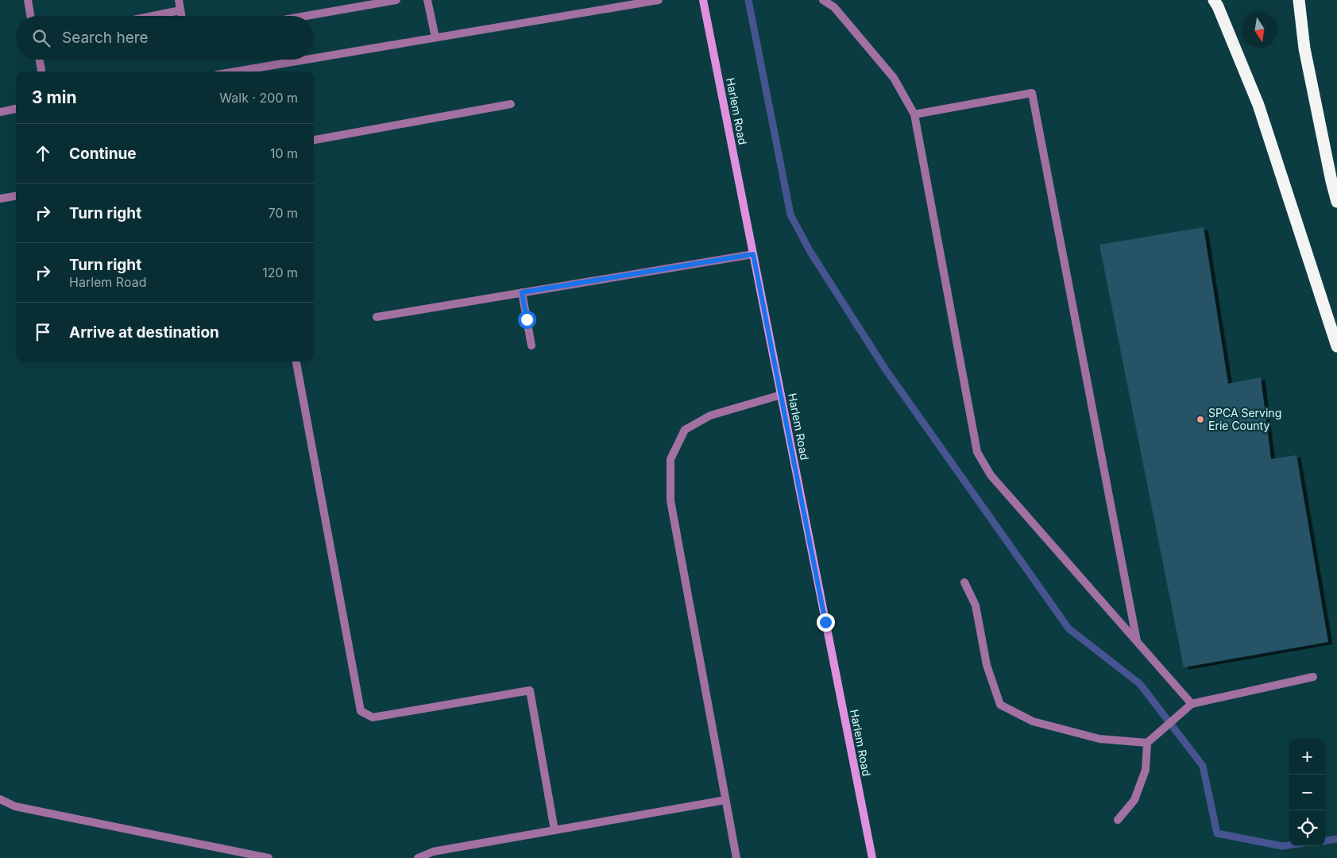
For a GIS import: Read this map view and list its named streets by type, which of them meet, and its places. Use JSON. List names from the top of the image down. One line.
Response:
{"streets":{"main road":["Harlem Road"]},"places":["SPCA Serving Erie County"],"north":"bottom","page":{"search":"Search here","heading":["3 min","Walk · 200 m"],"list":[["Continue","10 m"],["Turn right","70 m"],["Turn right","Harlem Road","120 m"],"Arrive at destination"],"map_buttons":["+","−"]}}
